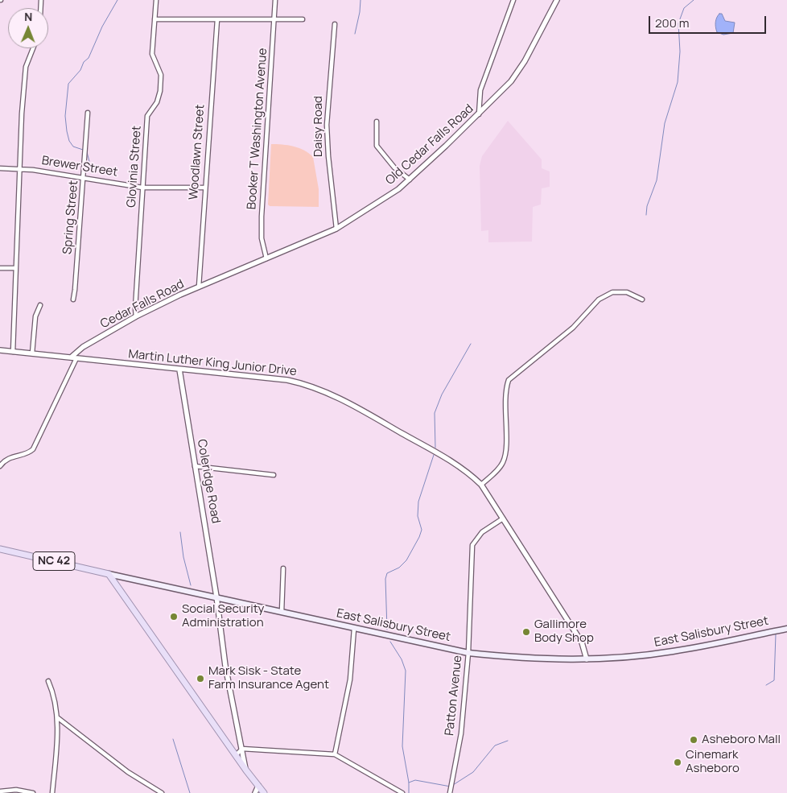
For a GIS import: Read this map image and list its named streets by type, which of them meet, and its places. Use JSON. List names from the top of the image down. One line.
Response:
{"streets":{"main road":["NC 42","East Salisbury Street"],"street":["Daisy Road","Booker T Washington Avenue","Old Cedar Falls Road","Woodlawn Street","Brewer Street","Glovinia Street","Spring Street","Cedar Falls Road","Martin Luther King Junior Drive","Coleridge Road","Patton Avenue"]},"crossings":[["Daisy Road","Old Cedar Falls Road"],["Booker T Washington Avenue","Old Cedar Falls Road"],["Old Cedar Falls Road","Cedar Falls Road"],["Woodlawn Street","Brewer Street"],["Woodlawn Street","Cedar Falls Road"],["Brewer Street","Glovinia Street"],["Brewer Street","Spring Street"],["Glovinia Street","Cedar Falls Road"],["Cedar Falls Road","Martin Luther King Junior Drive"],["Martin Luther King Junior Drive","Coleridge Road"],["Martin Luther King Junior Drive","East Salisbury Street"],["Martin Luther King Junior Drive","Patton Avenue"],["Coleridge Road","East Salisbury Street"],["East Salisbury Street","Patton Avenue"]],"places":["Social Security Administration","Gallimore Body Shop","Mark Sisk - State Farm Insurance Agent","Asheboro Mall","Cinemark Asheboro"],"scale_bar":"200 m","north":"top"}
